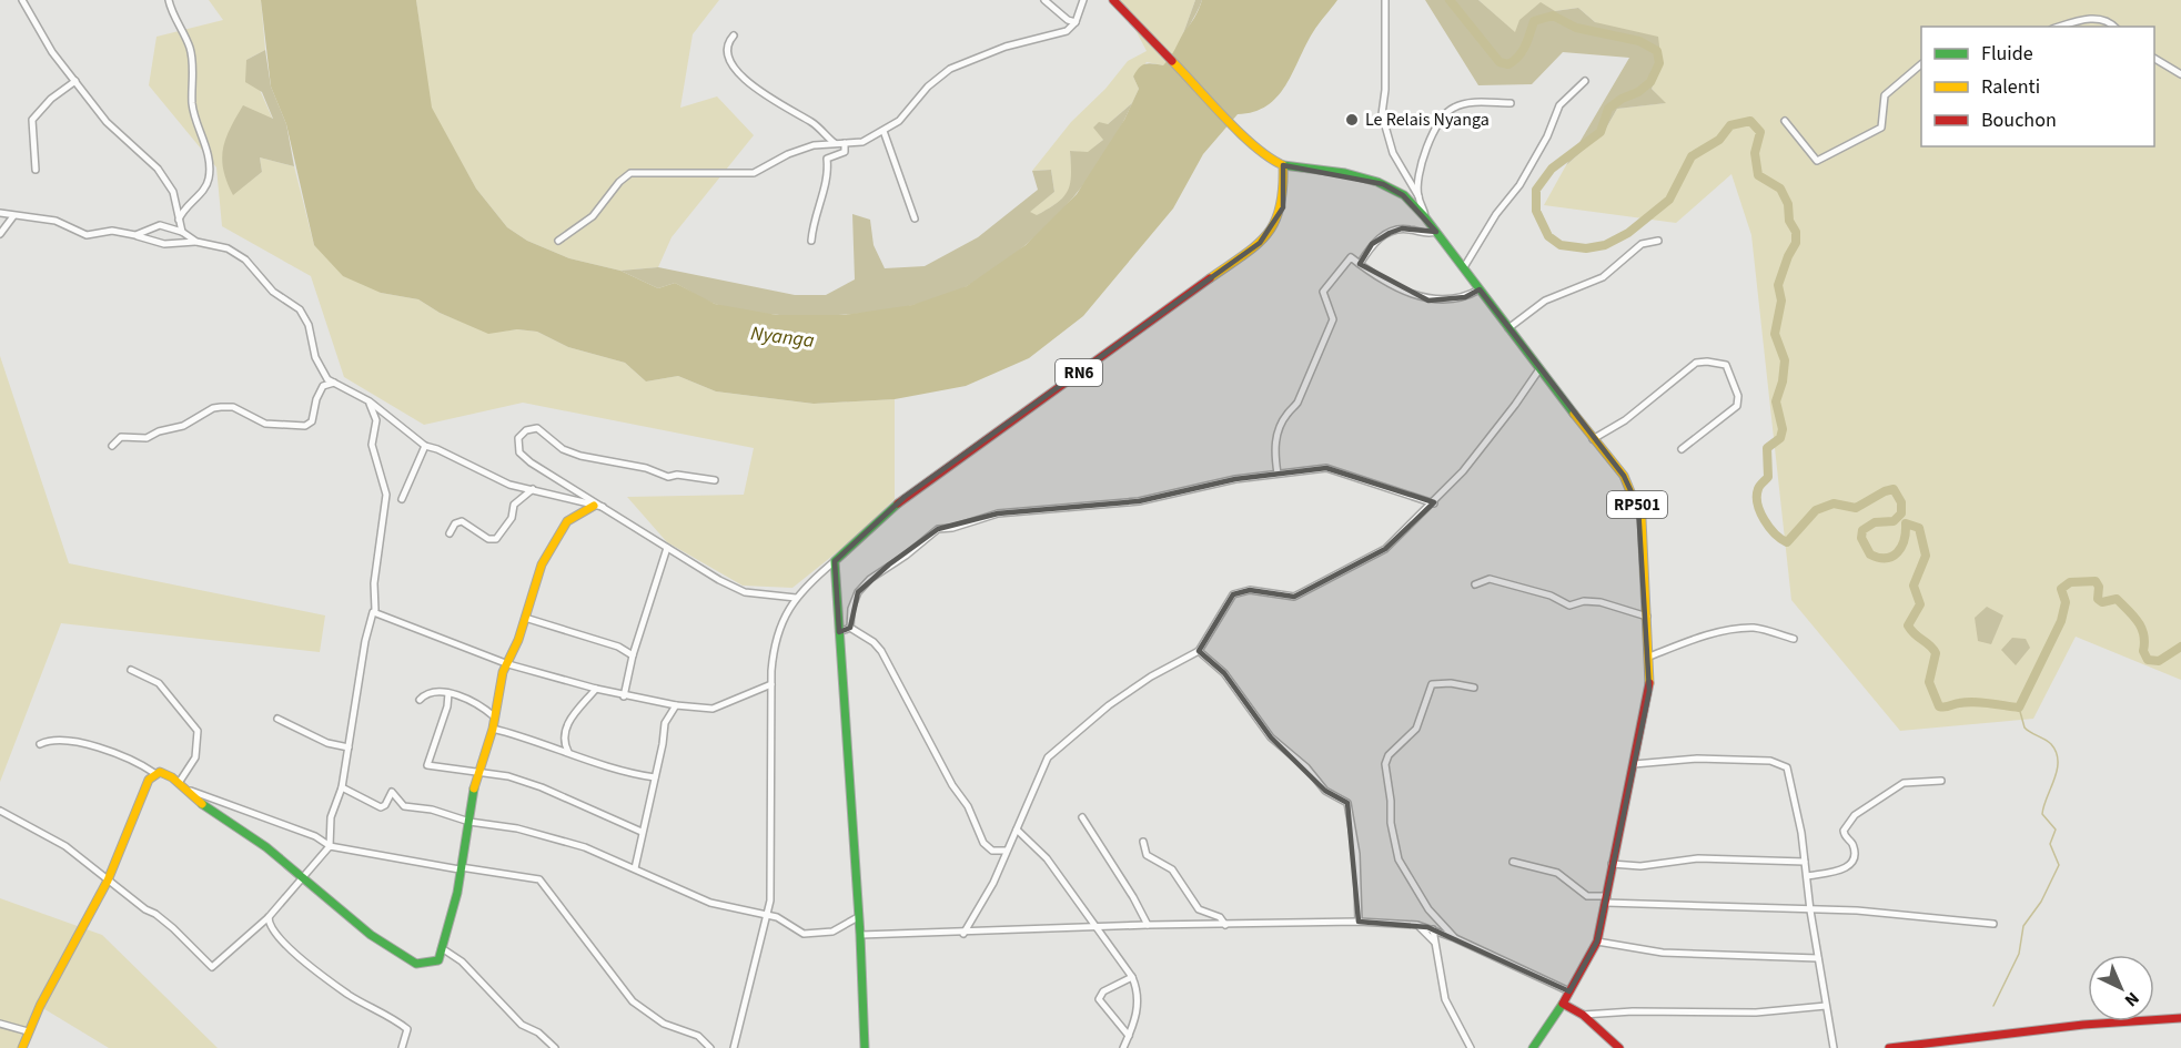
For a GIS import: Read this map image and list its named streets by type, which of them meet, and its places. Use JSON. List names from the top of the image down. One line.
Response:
{"streets":{"main road":["RN6","RP501"]},"crossings":[["RN6","RP501"]],"water":["Nyanga"],"places":["Le Relais Nyanga"],"legend":["Fluide","Ralenti","Bouchon"],"north":"bottom right"}
